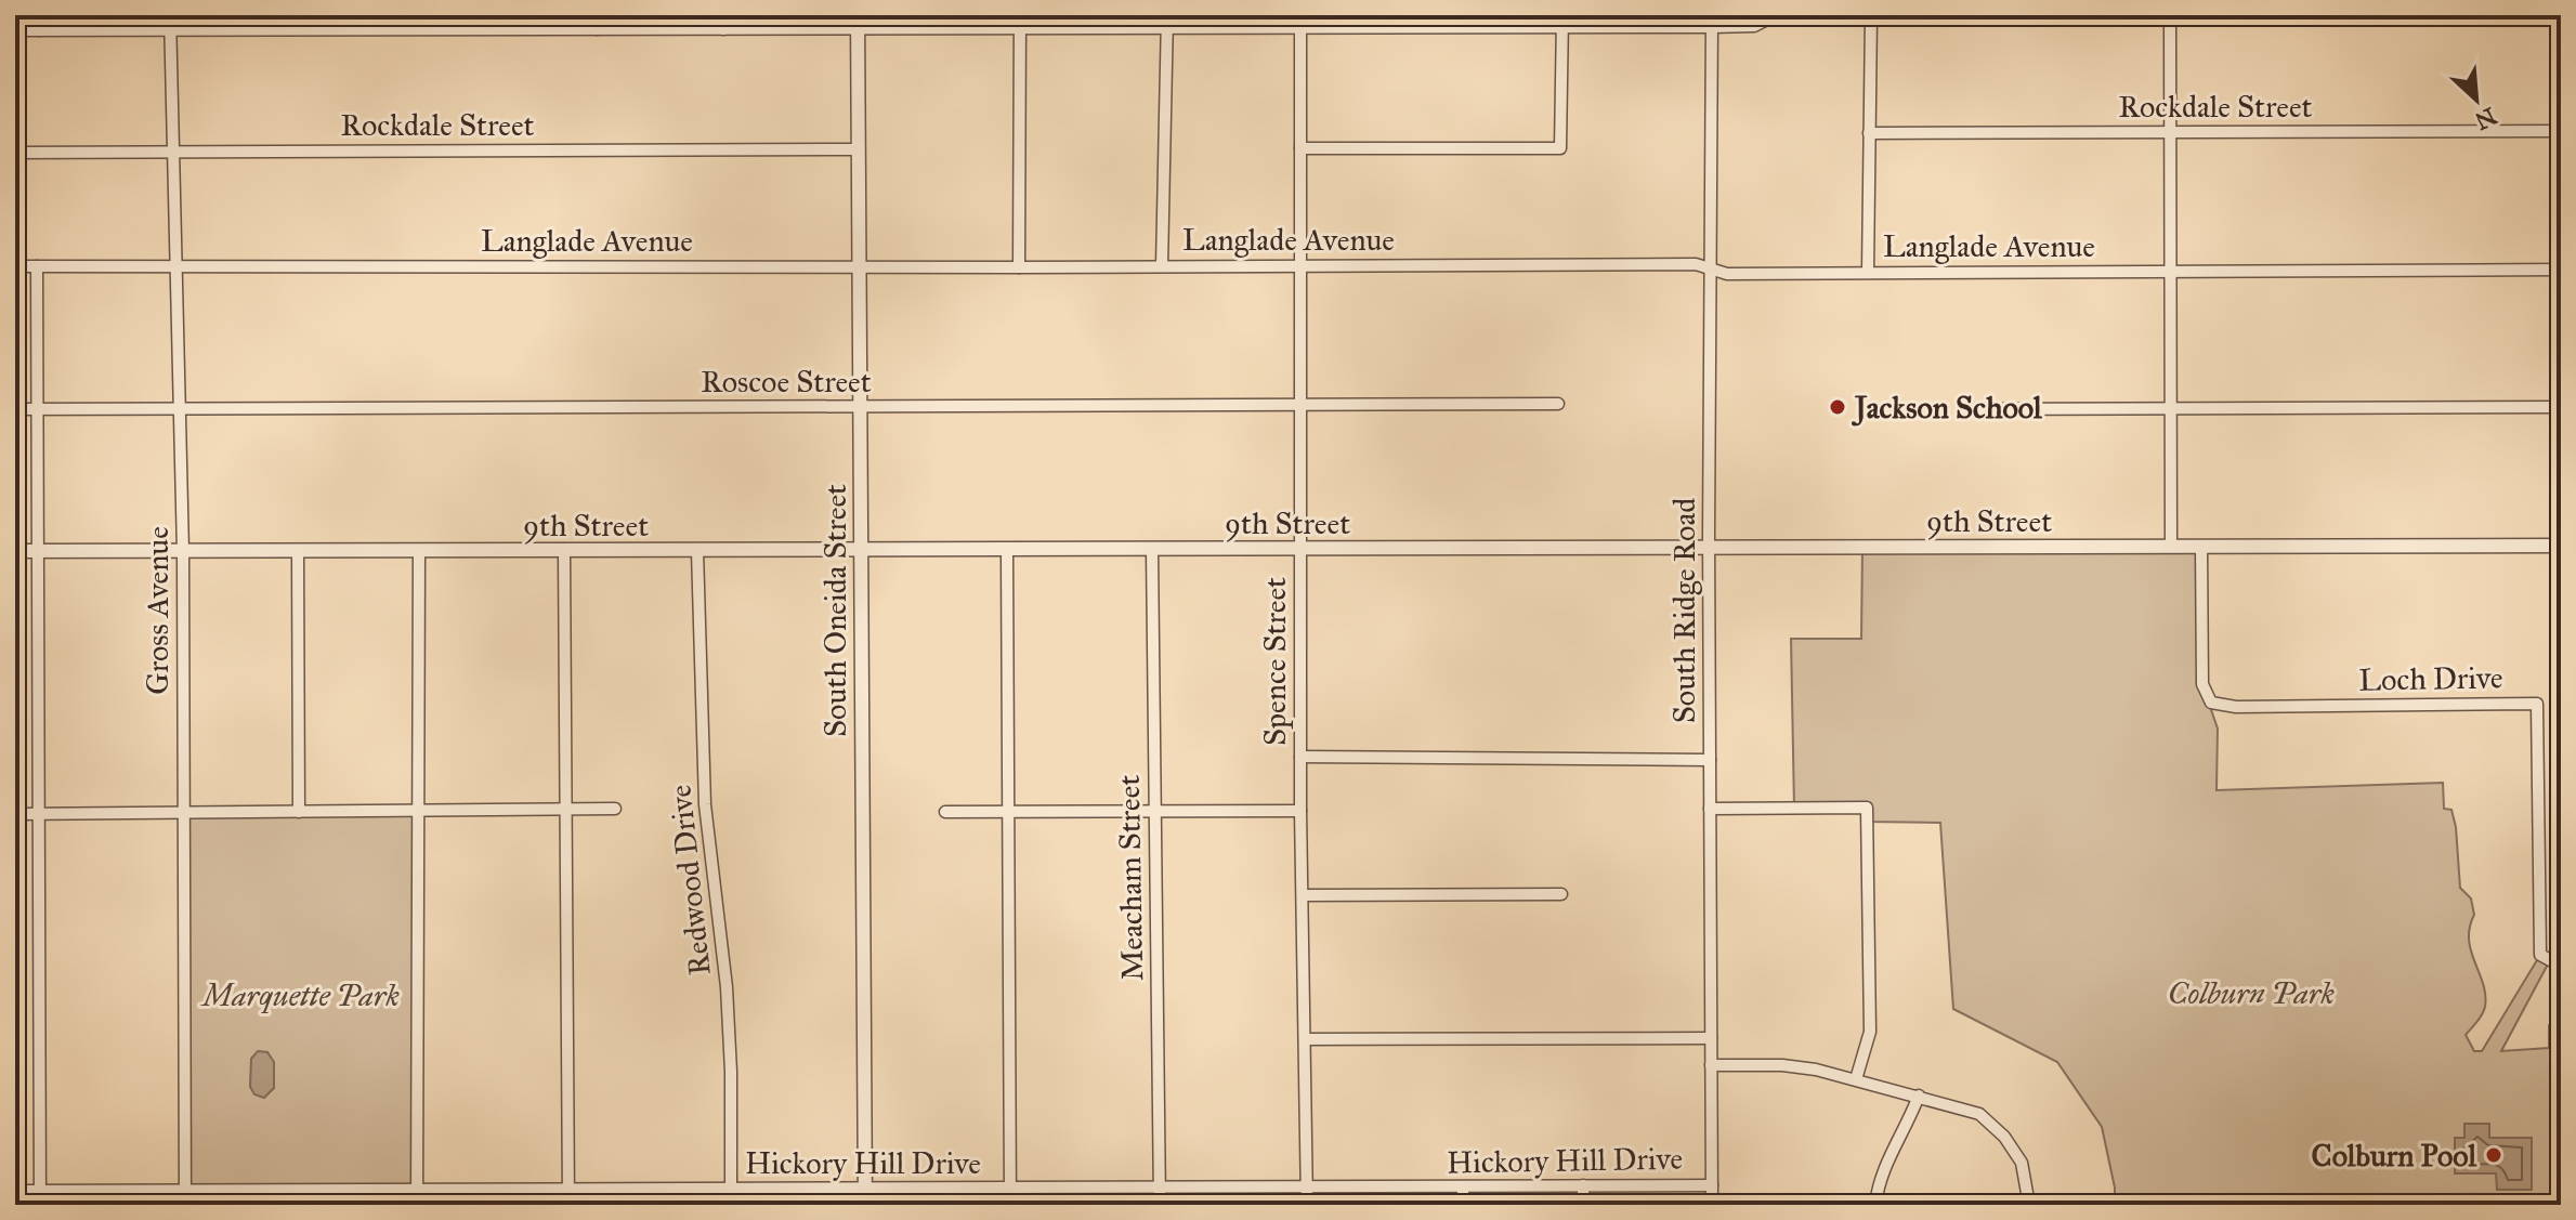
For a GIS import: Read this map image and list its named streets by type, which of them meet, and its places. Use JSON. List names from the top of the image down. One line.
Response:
{"streets":{"street":["Rockdale Street","Langlade Avenue","Roscoe Street","9th Street","Gross Avenue","South Oneida Street","South Ridge Road","Spence Street","Loch Drive","Meacham Street","Redwood Drive","Hickory Hill Drive"]},"crossings":[["Rockdale Street","Gross Avenue"],["Rockdale Street","South Oneida Street"],["Langlade Avenue","Gross Avenue"],["Langlade Avenue","South Oneida Street"],["Langlade Avenue","South Ridge Road"],["Langlade Avenue","Spence Street"],["Roscoe Street","Gross Avenue"],["Roscoe Street","South Oneida Street"],["Roscoe Street","Spence Street"],["9th Street","Gross Avenue"],["9th Street","South Oneida Street"],["9th Street","South Ridge Road"],["9th Street","Spence Street"],["9th Street","Loch Drive"],["9th Street","Meacham Street"],["9th Street","Redwood Drive"],["Gross Avenue","Hickory Hill Drive"],["South Oneida Street","Hickory Hill Drive"],["South Ridge Road","Hickory Hill Drive"],["Spence Street","Hickory Hill Drive"],["Meacham Street","Hickory Hill Drive"],["Redwood Drive","Hickory Hill Drive"]],"parks":["Colburn Park","Marquette Park"],"places":["Jackson School","Colburn Pool"],"north":"bottom right"}
